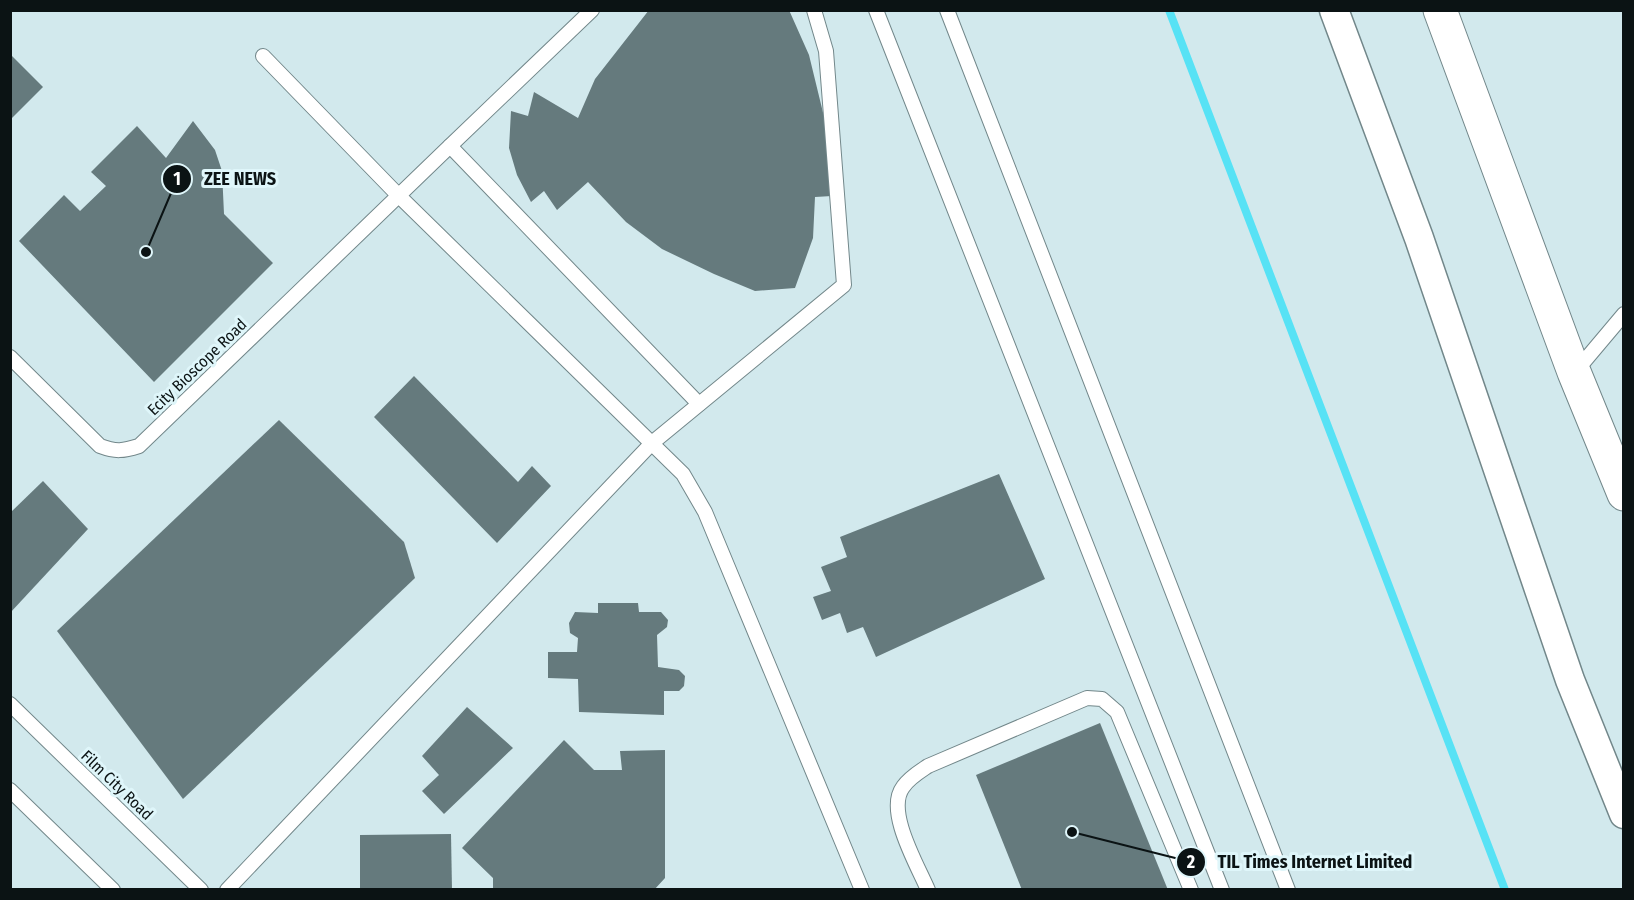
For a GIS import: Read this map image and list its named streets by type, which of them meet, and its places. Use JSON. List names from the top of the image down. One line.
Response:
{"streets":{"lane":["Ecity Bioscope Road","Film City Road"]},"places":["ZEE NEWS","TIL Times Internet Limited"]}
